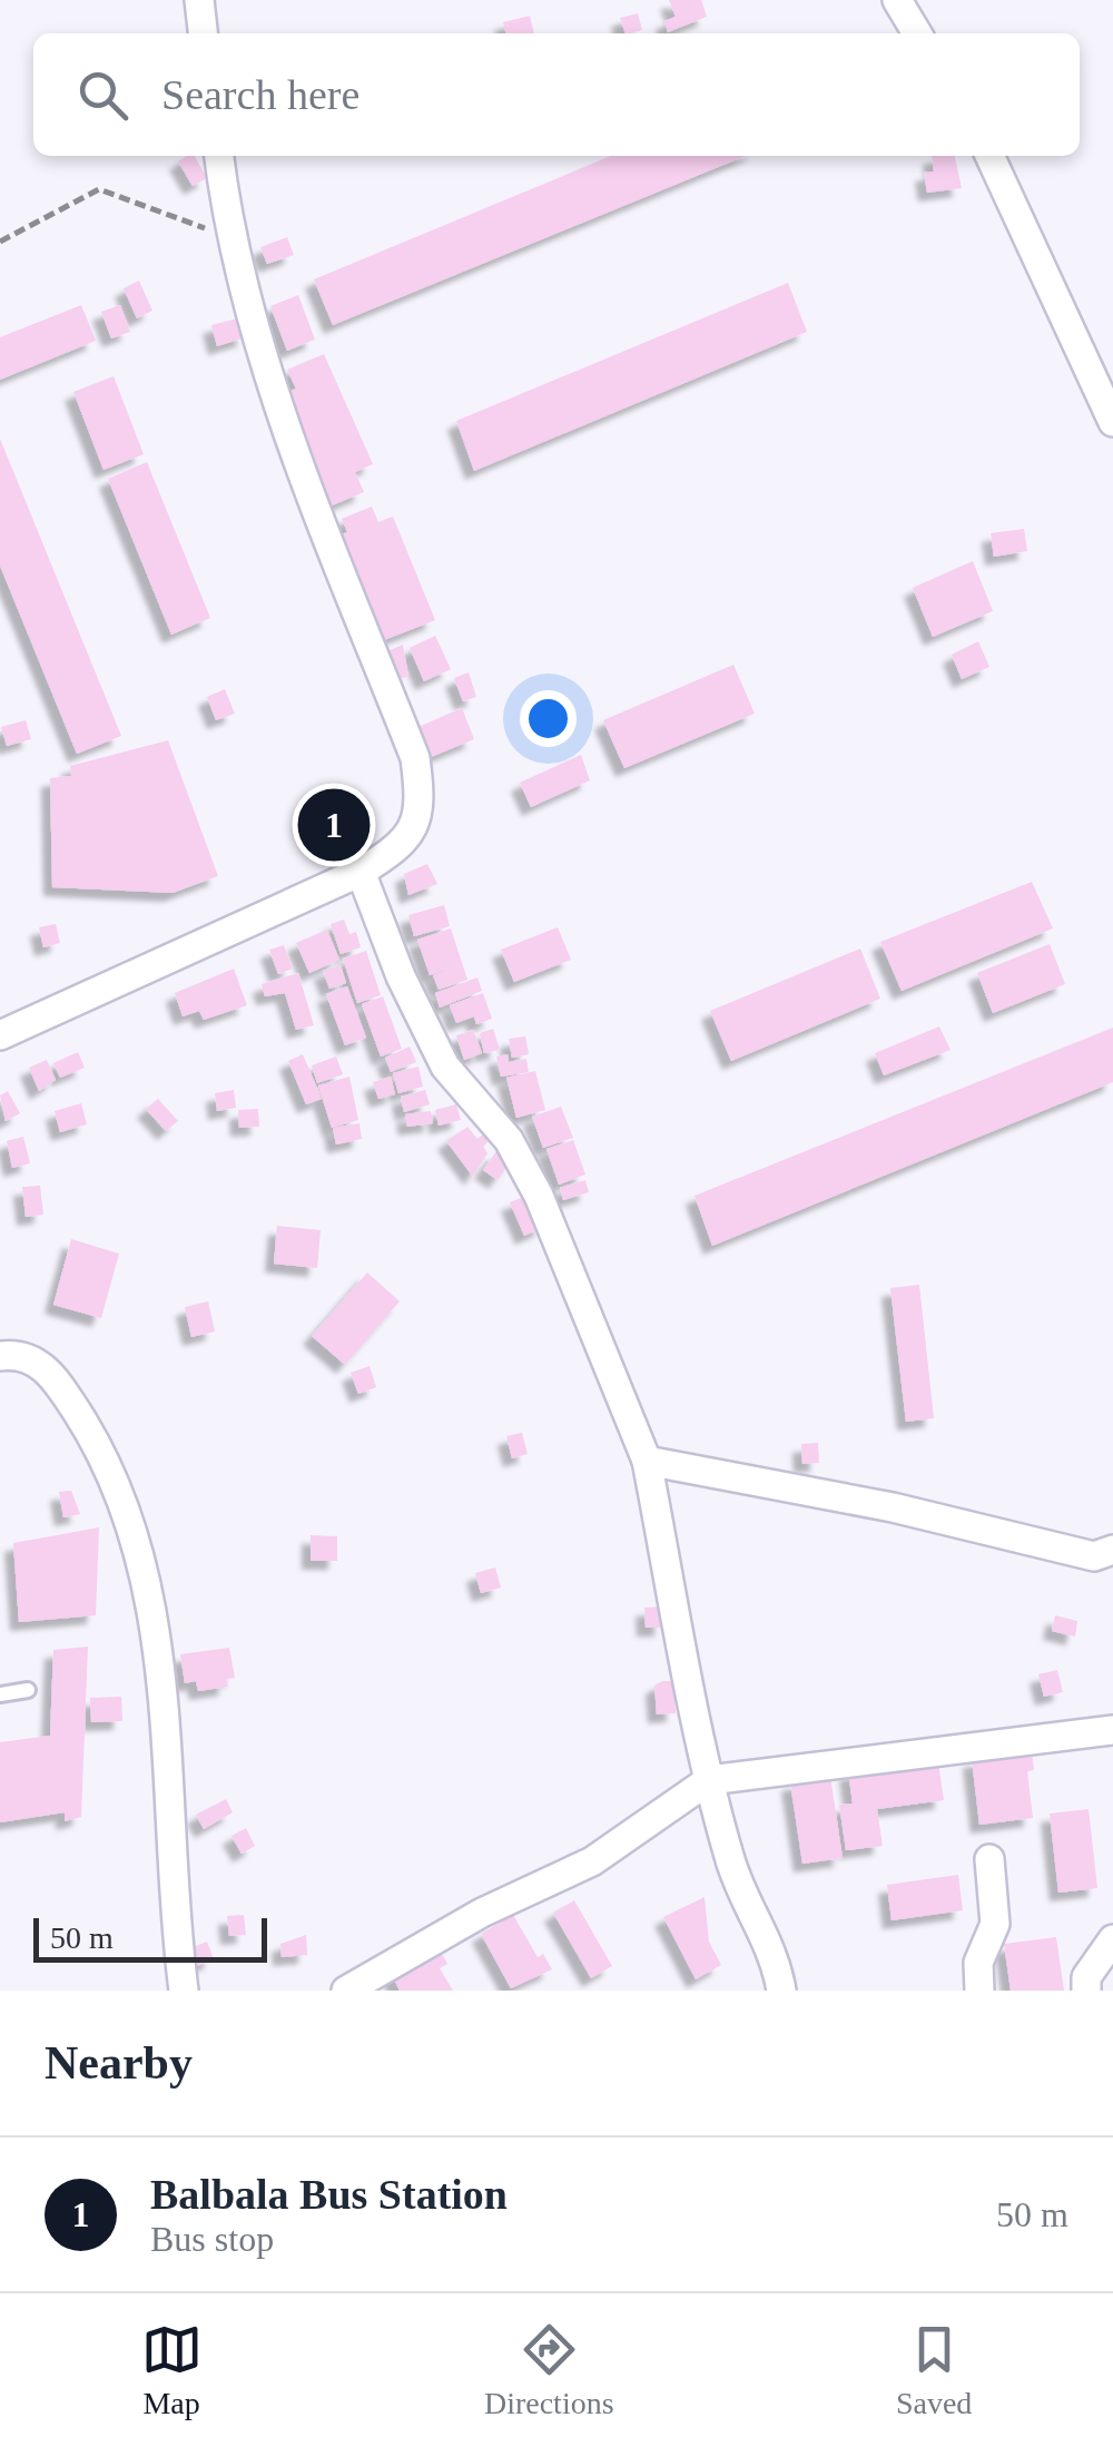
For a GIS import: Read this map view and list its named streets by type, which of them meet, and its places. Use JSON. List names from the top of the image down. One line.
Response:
{"scale_bar":"50 m","page":{"search":"Search here","pins":"1","scale":"50 m","heading":"Nearby","list":[{"mark":"1","name":"Balbala Bus Station","note":"Bus stop","value":"50 m"}],"nav":["Map","Directions","Saved"]}}
